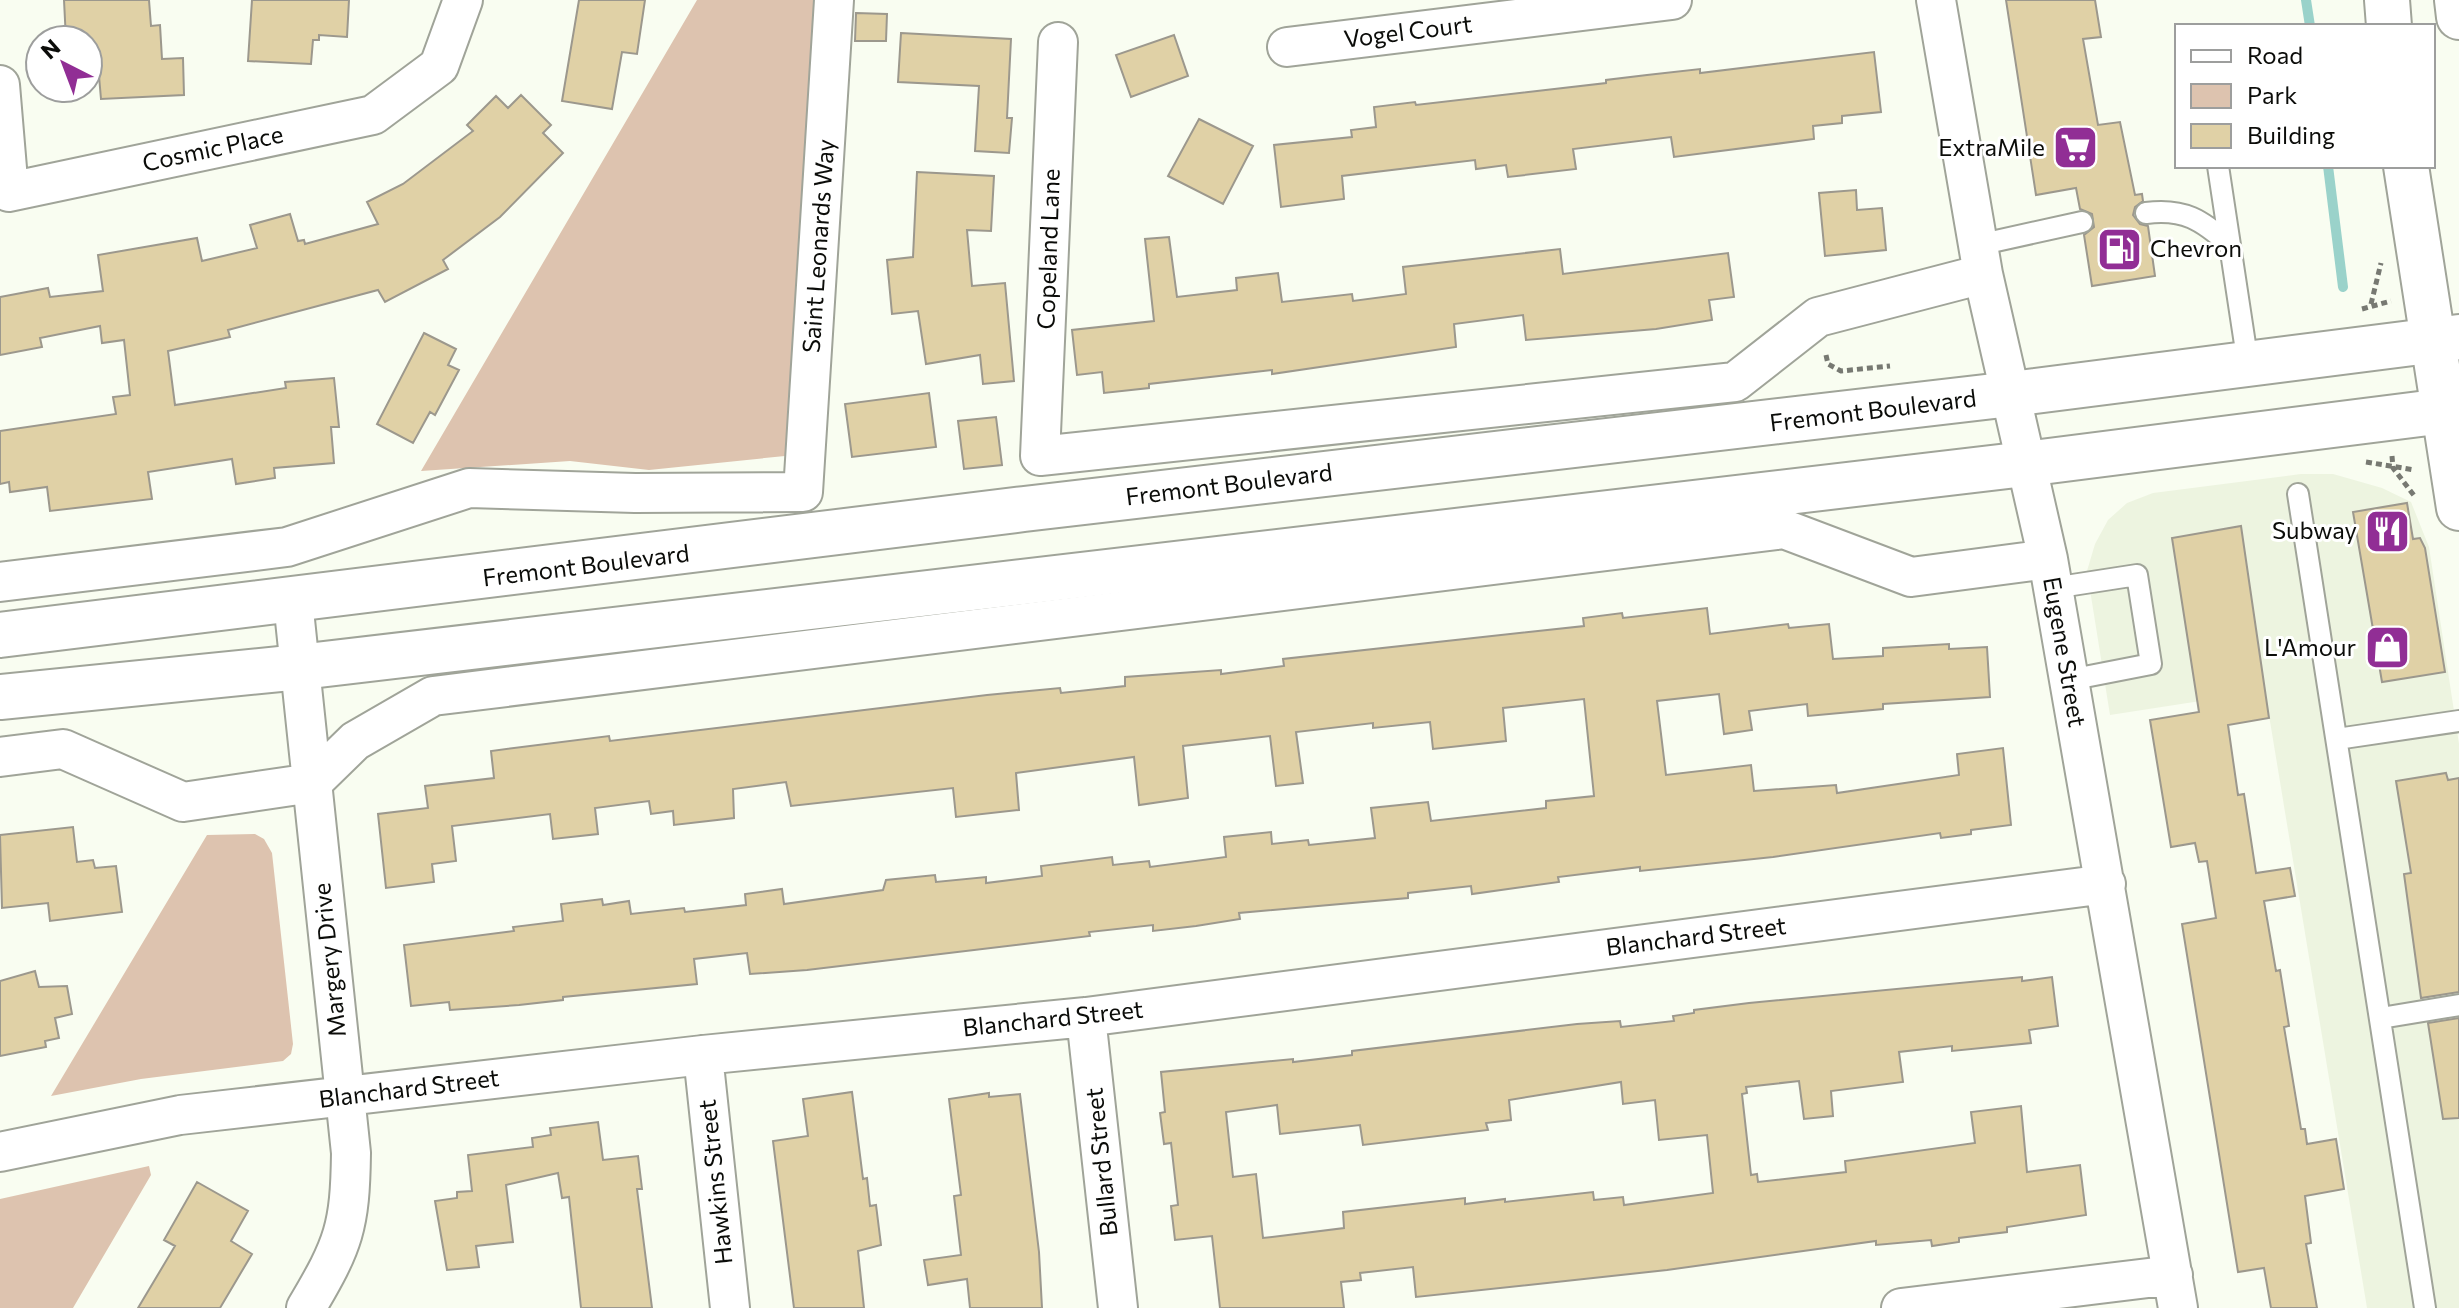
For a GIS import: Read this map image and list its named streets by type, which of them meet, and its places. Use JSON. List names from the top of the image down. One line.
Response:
{"streets":{"main road":["Fremont Boulevard"],"street":["Vogel Court","Cosmic Place","Saint Leonards Way","Copeland Lane","Eugene Street","Blanchard Street","Margery Drive","Bullard Street","Hawkins Street"]},"crossings":[["Copeland Lane","Fremont Boulevard"],["Fremont Boulevard","Eugene Street"],["Fremont Boulevard","Margery Drive"],["Eugene Street","Blanchard Street"],["Blanchard Street","Margery Drive"],["Blanchard Street","Bullard Street"],["Blanchard Street","Hawkins Street"]],"places":{"supermarket":["ExtraMile"],"fuel station":["Chevron"],"restaurant":["Subway"],"shop":["L'Amour"]},"legend":["Road","Park","Building"],"north":"top left"}
